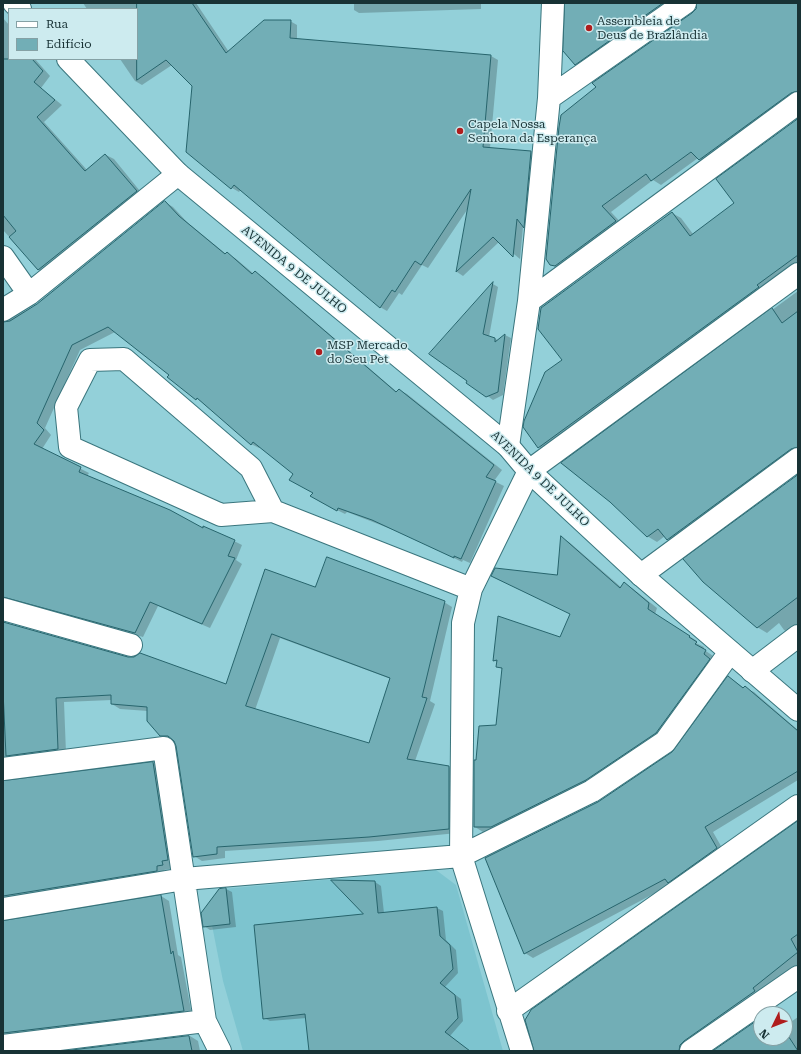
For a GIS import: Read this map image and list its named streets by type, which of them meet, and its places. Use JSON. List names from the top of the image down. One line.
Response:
{"streets":{"street":["AVENIDA 9 DE JULHO"]},"places":["Assembleia de Deus de Brazlândia","Capela Nossa Senhora da Esperança","MSP Mercado do Seu Pet"],"legend":["Rua","Edifício"],"north":"bottom left"}
